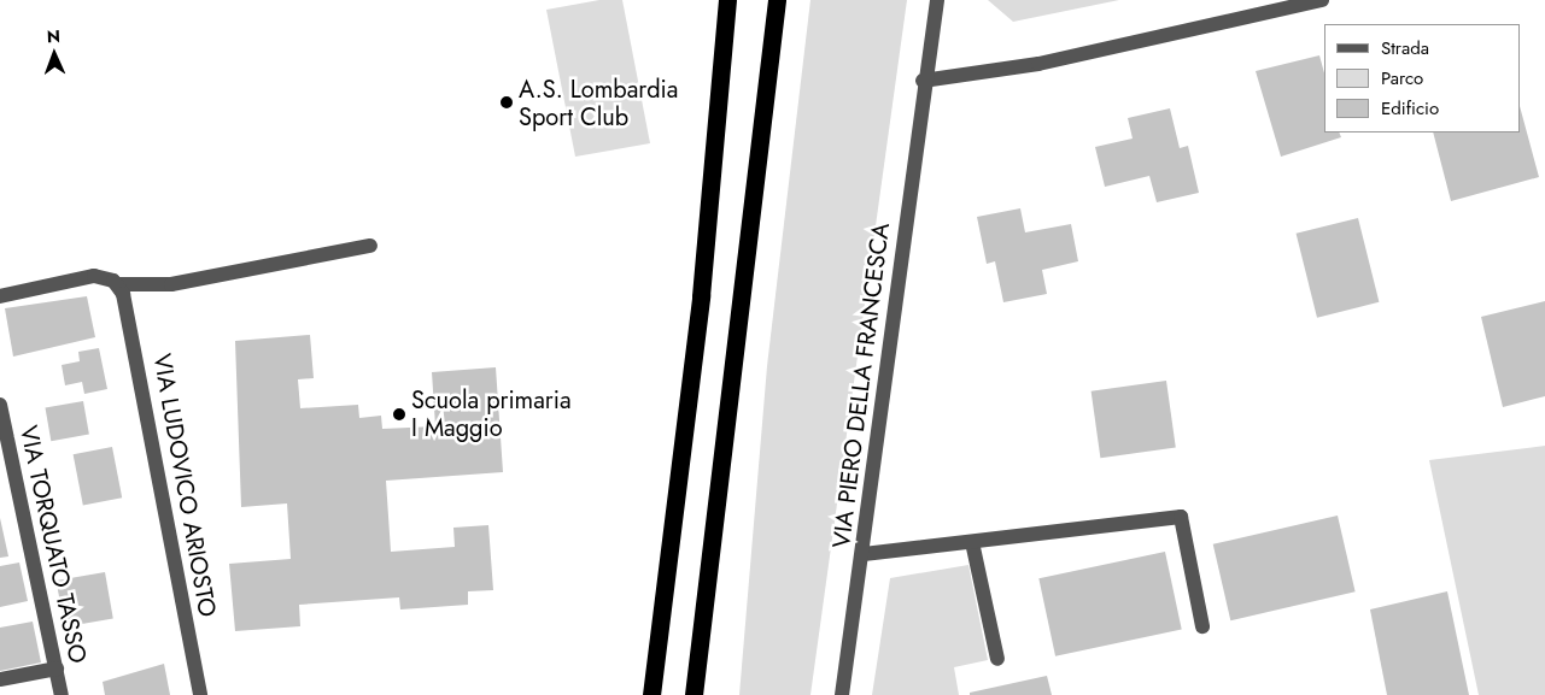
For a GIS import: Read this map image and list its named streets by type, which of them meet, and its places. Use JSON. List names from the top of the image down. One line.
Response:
{"streets":{"street":["VIA PIERO DELLA FRANCESCA","VIA LUDOVICO ARIOSTO","VIA TORQUATO TASSO"]},"places":["A.S. Lombardia Sport Club","Scuola primaria I Maggio"],"legend":["Strada","Parco","Edificio"],"north":"top"}
